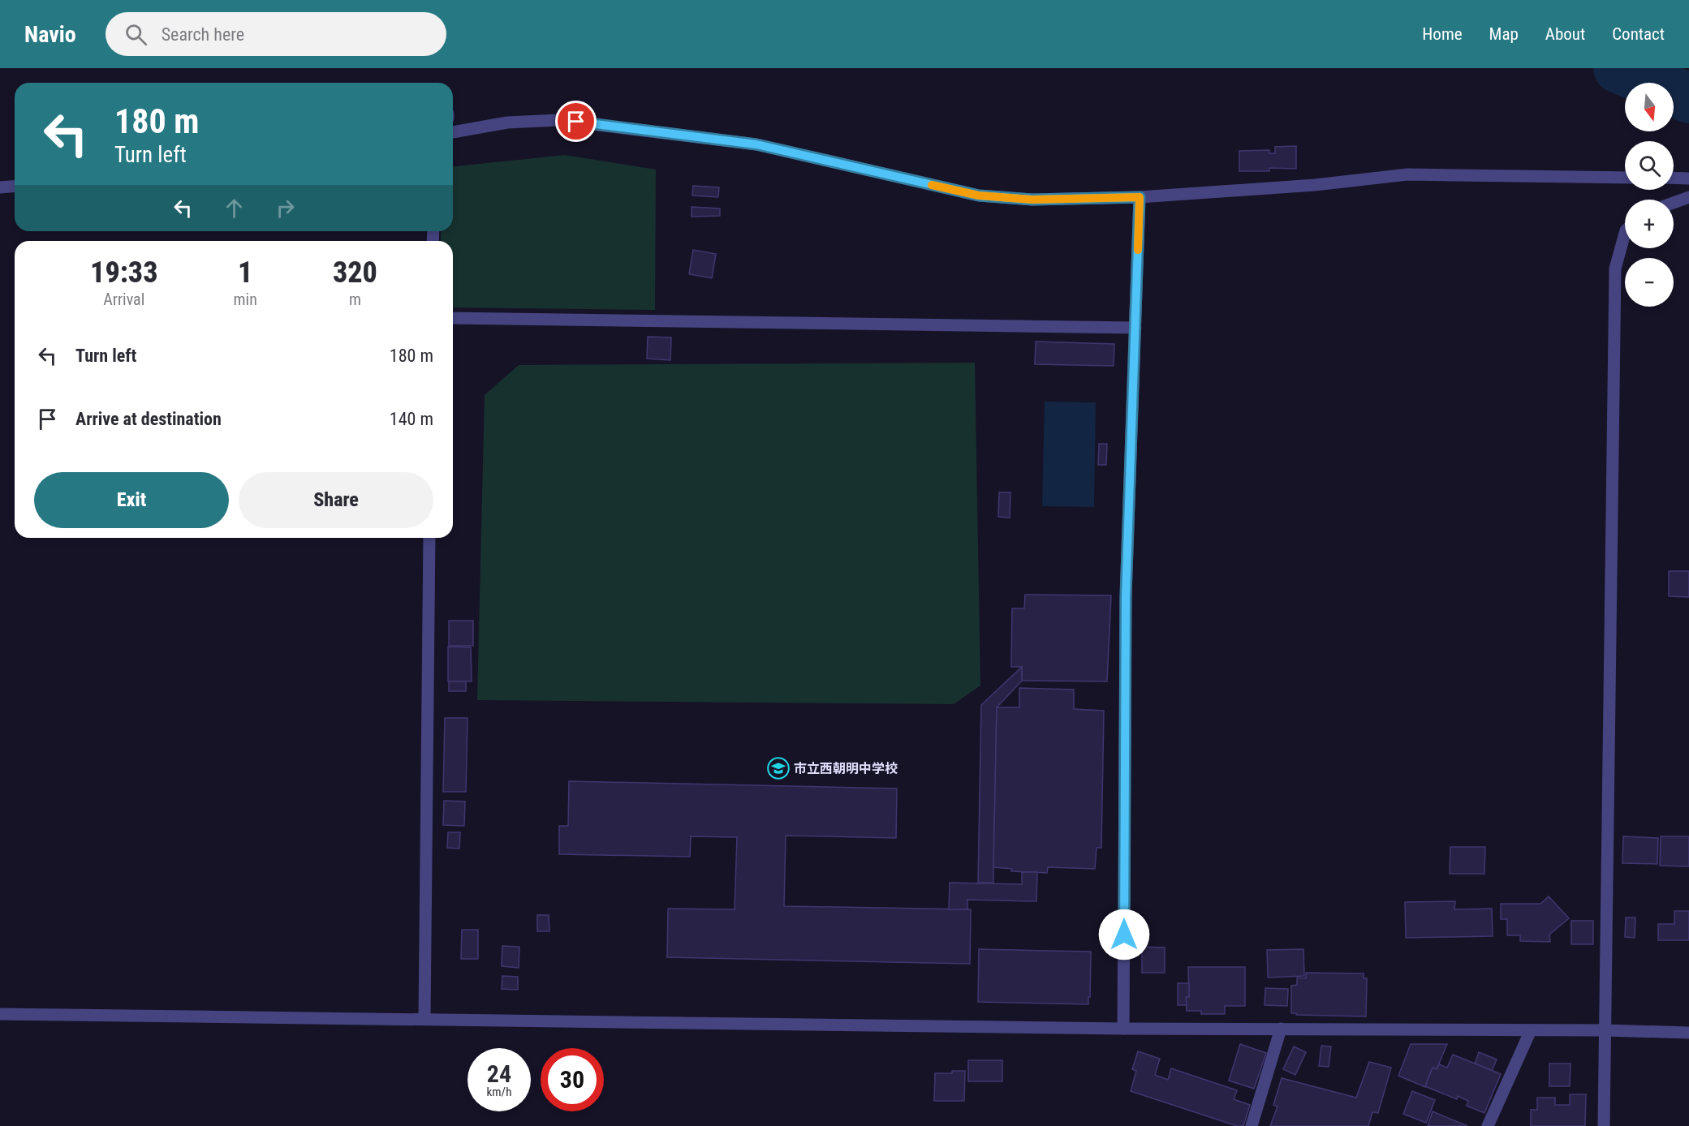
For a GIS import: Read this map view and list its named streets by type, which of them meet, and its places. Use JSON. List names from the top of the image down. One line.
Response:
{"places":{"school or university":["市立西朝明中学校"]},"north":"bottom","page":{"header":"Navio","search":"Search here","nav":["Home","Map","About","Contact"],"map_buttons":["+","−"],"turn":["180 m","Turn left"],"eta":["19:33","Arrival","1","min","320","m"],"list":[{"name":"Turn left","value":"180 m"},{"name":"Arrive at destination","value":"140 m"}],"buttons":["Exit","Share"],"speed":"24 km/h","limit":"30"}}
